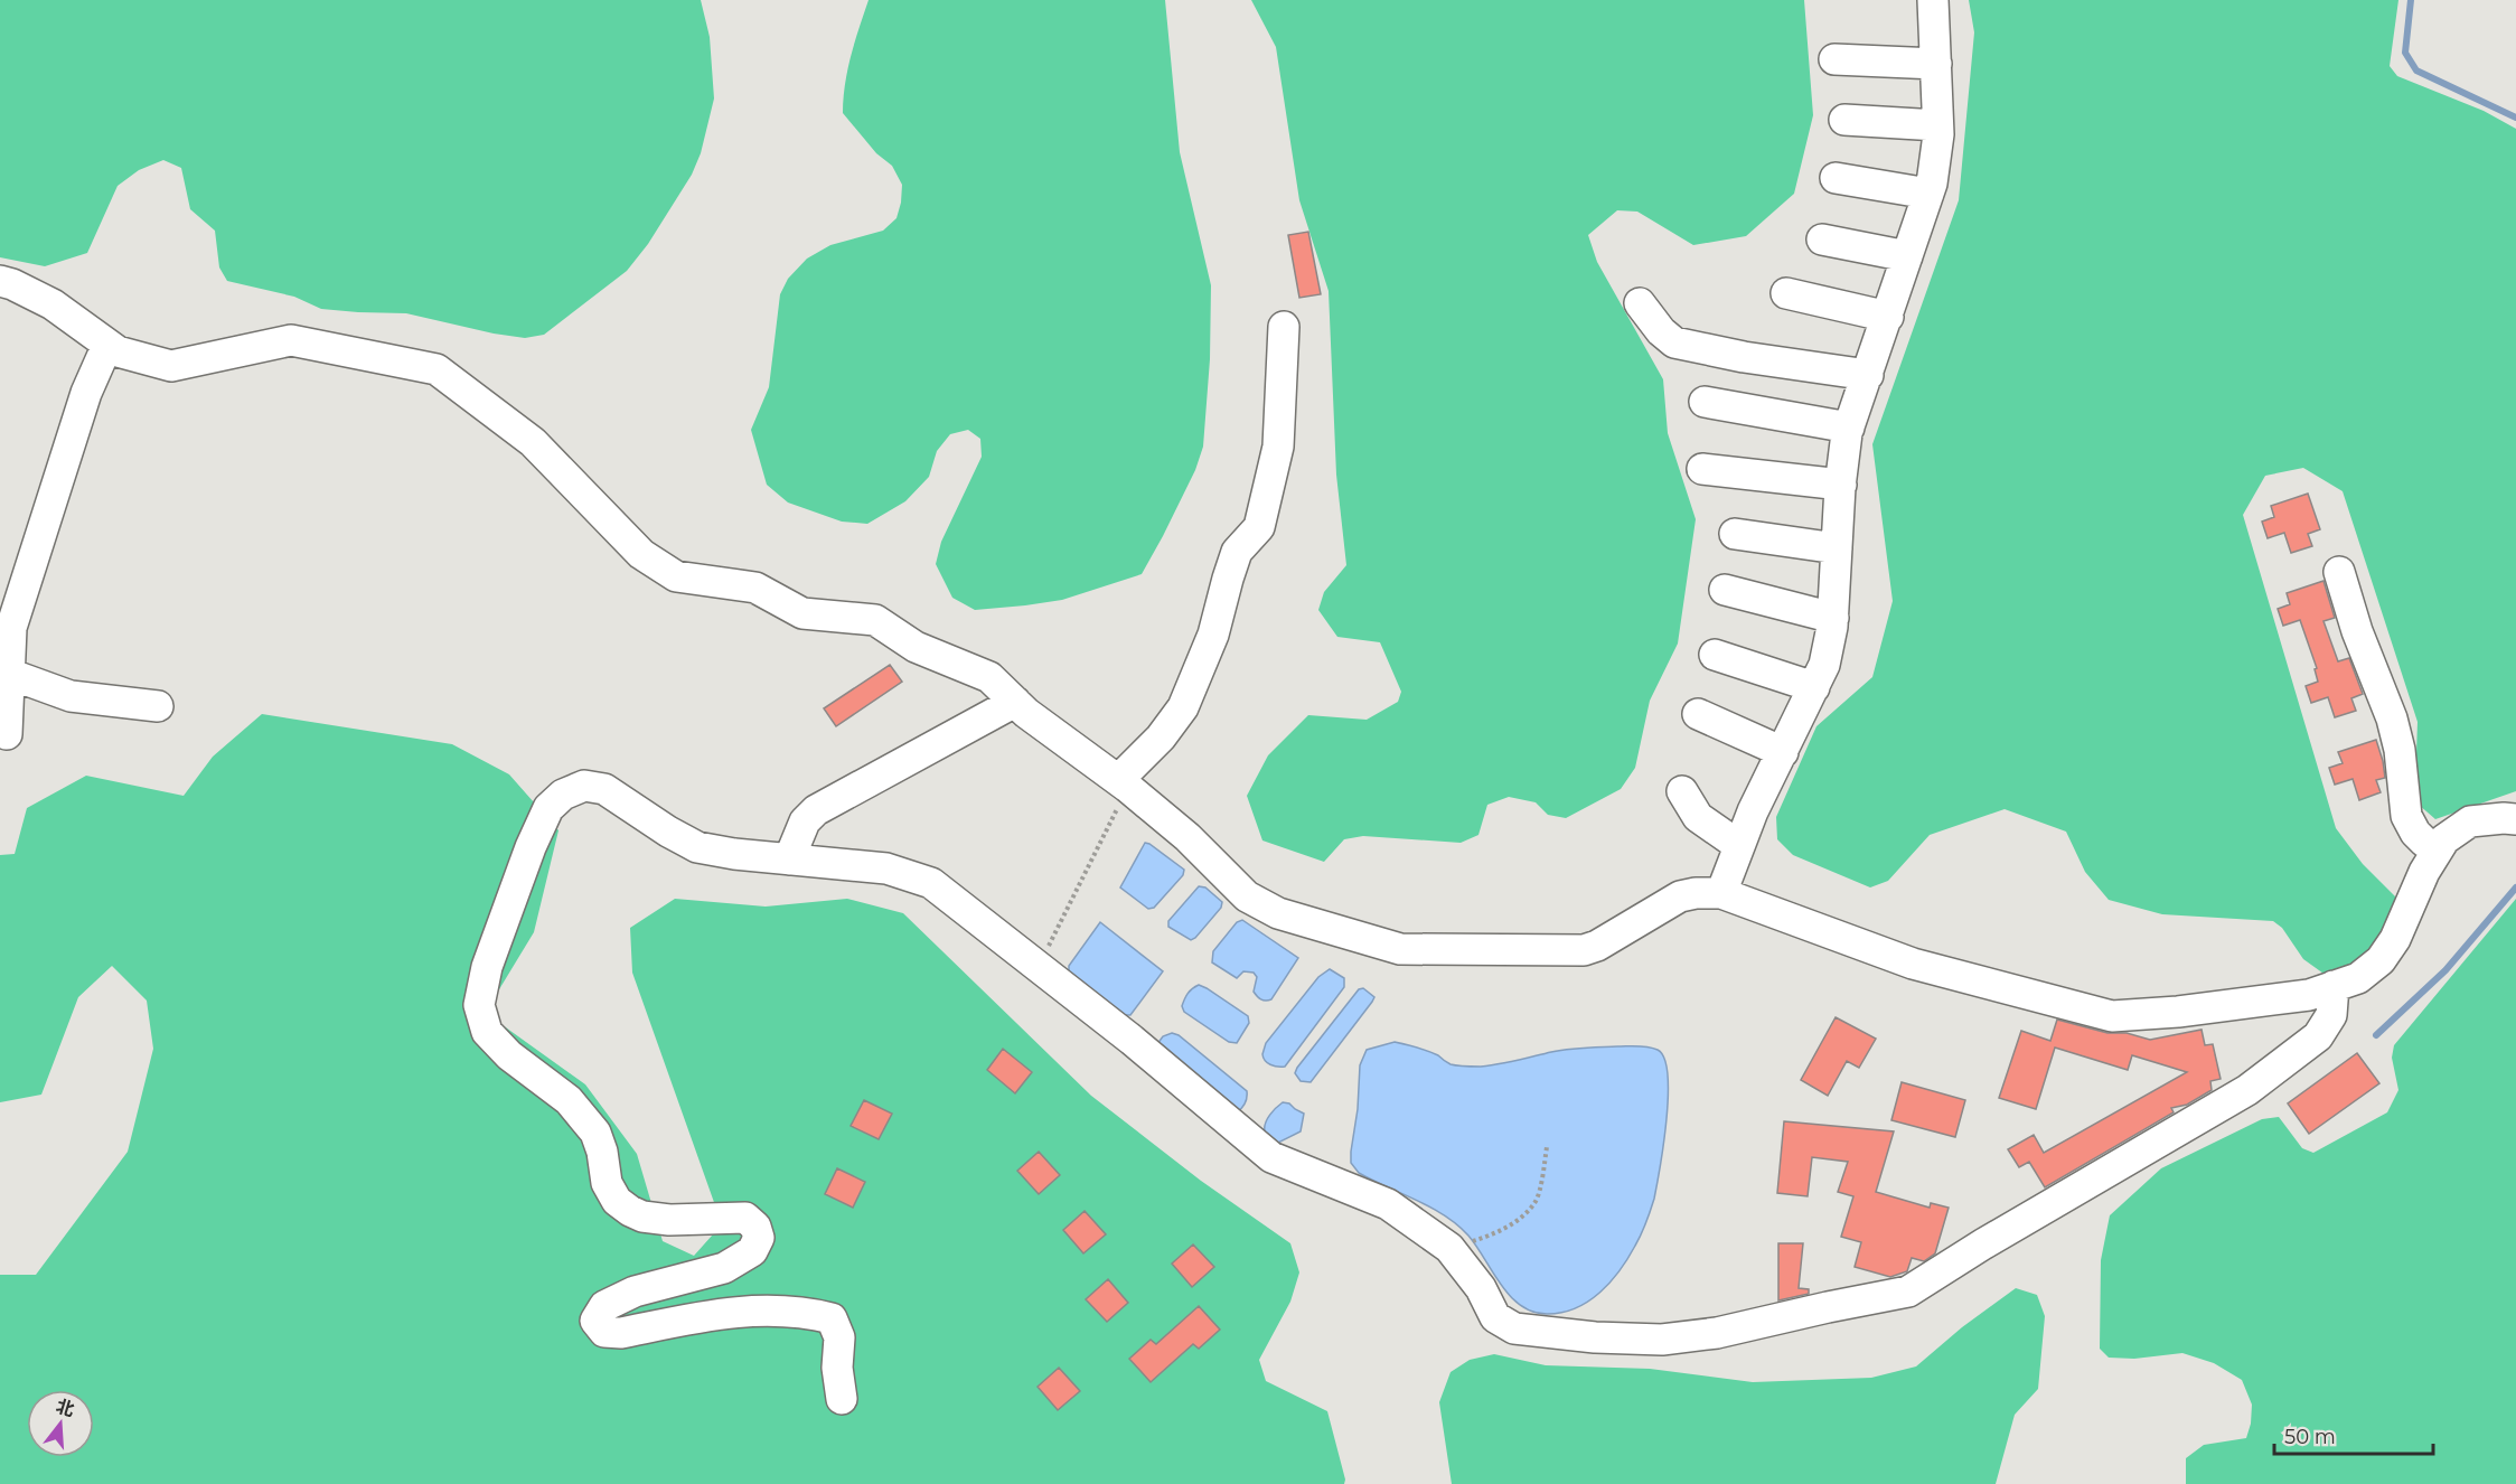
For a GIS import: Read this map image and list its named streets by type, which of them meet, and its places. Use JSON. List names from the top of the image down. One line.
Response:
{"scale_bar":"50 m","north":"top"}
